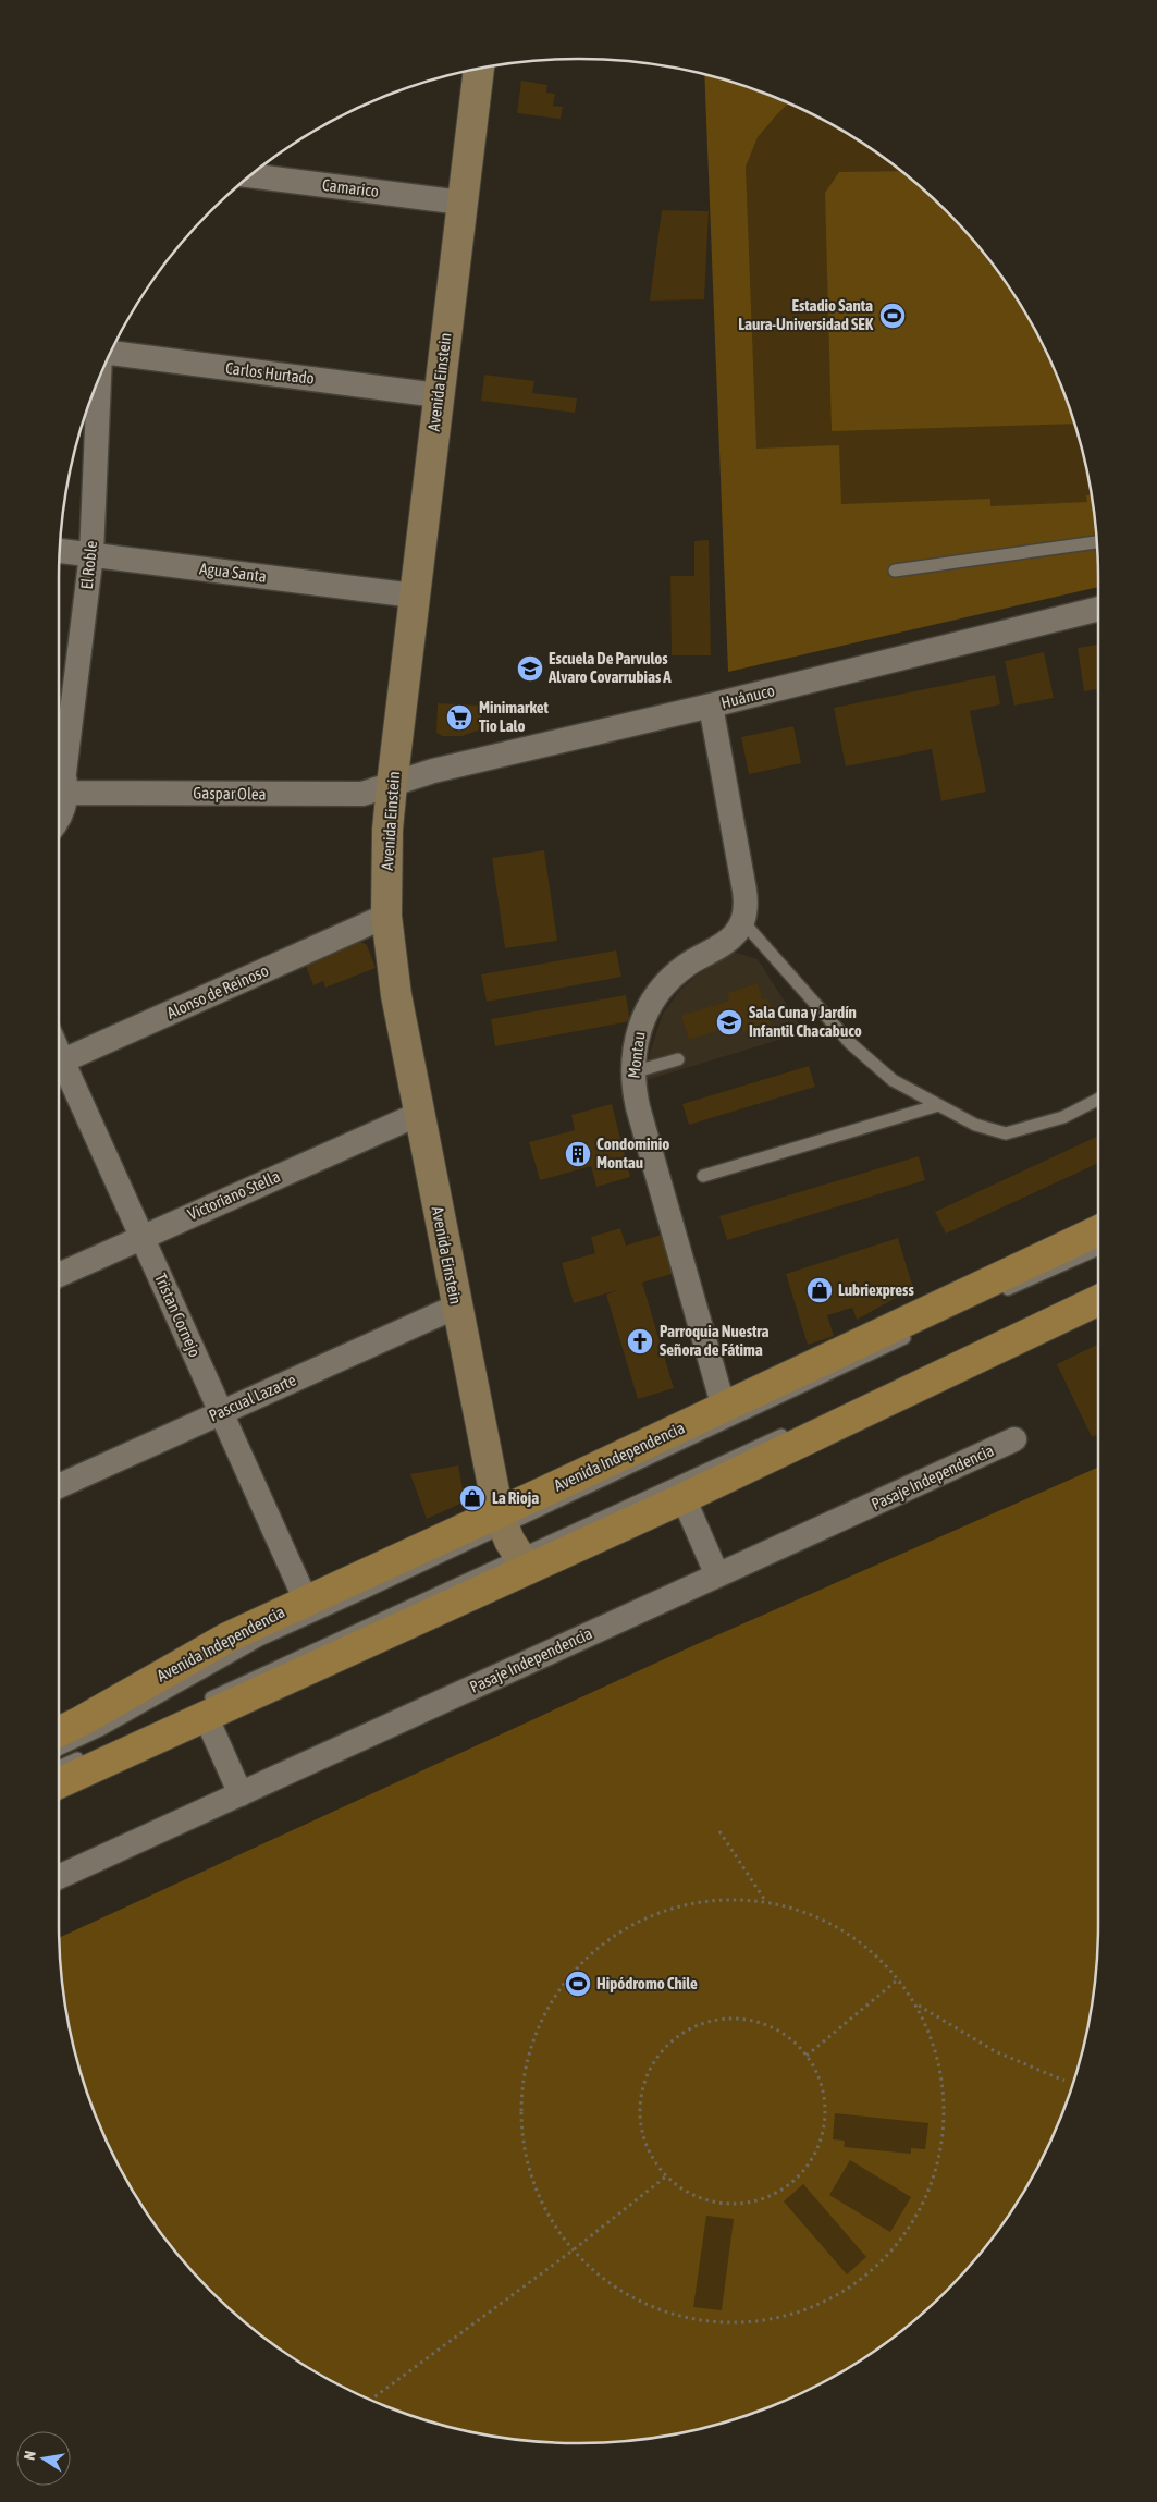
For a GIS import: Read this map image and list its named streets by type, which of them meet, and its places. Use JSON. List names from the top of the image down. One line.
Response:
{"streets":{"main road":["Avenida Einstein","Avenida Independencia"],"street":["Camarico","Carlos Hurtado","El Roble","Agua Santa","Huánuco","Gaspar Olea","Alonso de Reinoso","Montau","Victoriano Stella","Tristan Cornejo","Pascual Lazarte","Pasaje Independencia"]},"crossings":[["Camarico","Avenida Einstein"],["Carlos Hurtado","Avenida Einstein"],["Avenida Einstein","Agua Santa"],["Avenida Einstein","Huánuco"],["Avenida Einstein","Gaspar Olea"],["Avenida Einstein","Alonso de Reinoso"],["Avenida Einstein","Victoriano Stella"],["Avenida Einstein","Pascual Lazarte"],["Avenida Einstein","Avenida Independencia"],["El Roble","Agua Santa"],["El Roble","Gaspar Olea"],["Huánuco","Gaspar Olea"],["Montau","Avenida Independencia"],["Victoriano Stella","Tristan Cornejo"],["Tristan Cornejo","Pascual Lazarte"],["Tristan Cornejo","Avenida Independencia"]],"places":{"sports":["Estadio Santa Laura-Universidad SEK","Hipódromo Chile"],"school or university":["Escuela De Parvulos Alvaro Covarrubias A","Sala Cuna y Jardín Infantil Chacabuco"],"supermarket":["Minimarket Tio Lalo"],"building":["Condominio Montau"],"shop":["Lubriexpress","La Rioja"],"church":["Parroquia Nuestra Señora de Fátima"]},"north":"left"}
